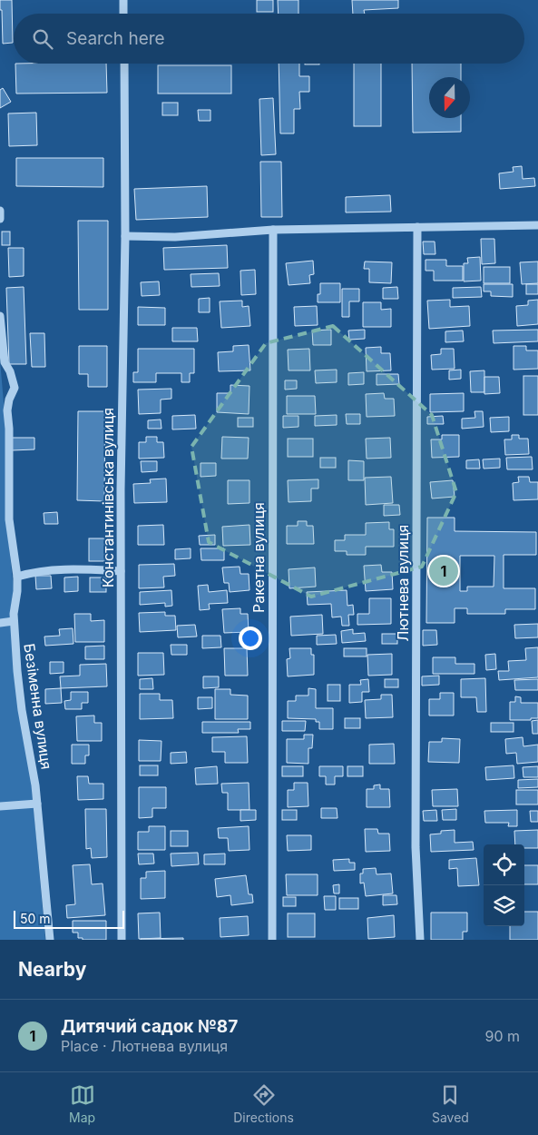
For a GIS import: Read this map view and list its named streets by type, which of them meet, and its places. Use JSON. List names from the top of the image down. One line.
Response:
{"streets":{"street":["Константинівська вулиця","Ракетна вулиця","Лютнева вулиця","Безіменна вулиця"]},"scale_bar":"50 m","north":"bottom","page":{"search":"Search here","pins":"1","scale":"50 m","heading":"Nearby","list":[{"mark":"1","name":"Дитячий садок №87","note":"Place · Лютнева вулиця","value":"90 m"}],"nav":["Map","Directions","Saved"]}}
